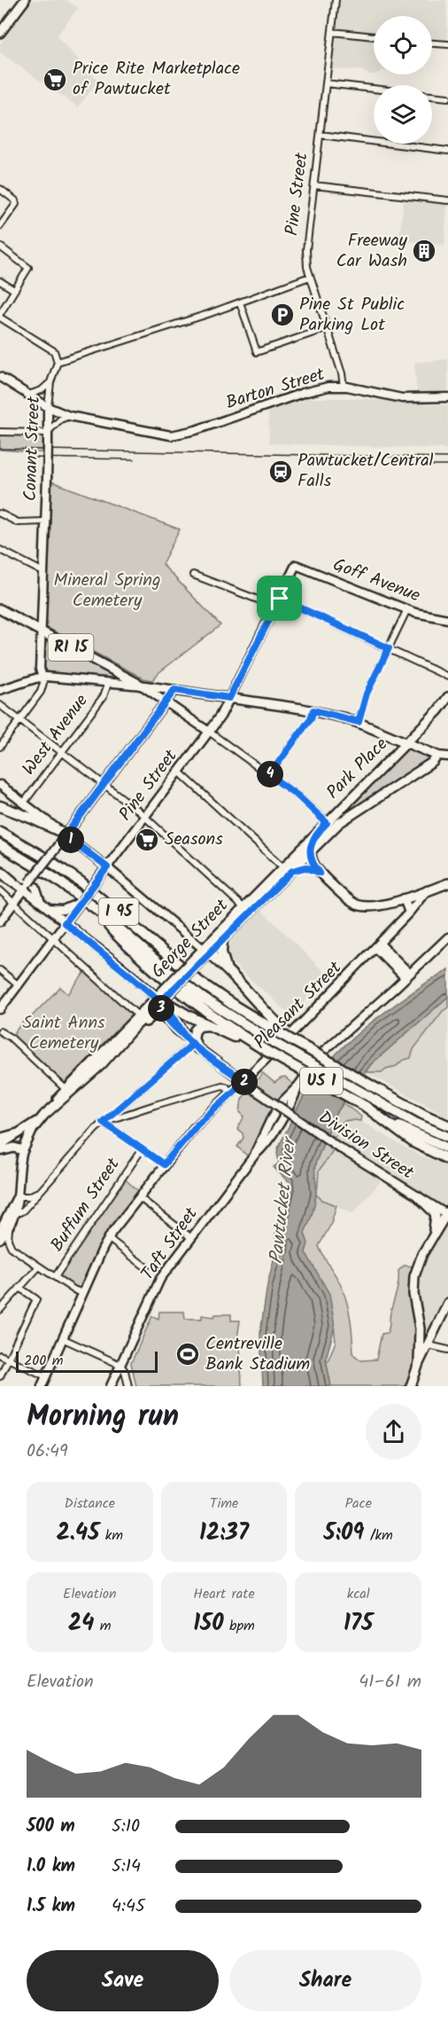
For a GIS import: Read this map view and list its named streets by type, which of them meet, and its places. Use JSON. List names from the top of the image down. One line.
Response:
{"streets":{"highway":["I 95","US 1"],"main road":["Pine Street","Barton Street","Conant Street","Goff Avenue","RI 15","Park Place","George Street","Pleasant Street","Division Street","Taft Street"],"street":["West Avenue","Buffum Street"]},"crossings":[["Pine Street","Barton Street"],["Pine Street","Goff Avenue"],["Pine Street","RI 15"],["Conant Street","RI 15"],["Park Place","George Street"],["I 95","US 1"],["George Street","US 1"],["Pleasant Street","Division Street"]],"water":["Pawtucket River"],"parks":["Mineral Spring Cemetery","Saint Anns Cemetery"],"places":{"supermarket":["Price Rite Marketplace of Pawtucket","Seasons"],"building":["Freeway Car Wash"],"parking":["Pine St Public Parking Lot"],"station":["Pawtucket/Central Falls"],"sports":["Centreville Bank Stadium"]},"scale_bar":"200 m","page":{"pins":["4","1","3","2"],"scale":"200 m","heading":["Morning run","06:49"],"stats":[["Distance","2.45 km"],["Time","12:37"],["Pace","5:09 /km"],["Elevation","24 m"],["Heart rate","150 bpm"],["kcal","175"]],"chart":["Elevation","41–61 m"],"list":[{"name":"500 m","note":"5:10"},{"name":"1.0 km","note":"5:14"},{"name":"1.5 km","note":"4:45"}],"buttons":["Save","Share"]}}
